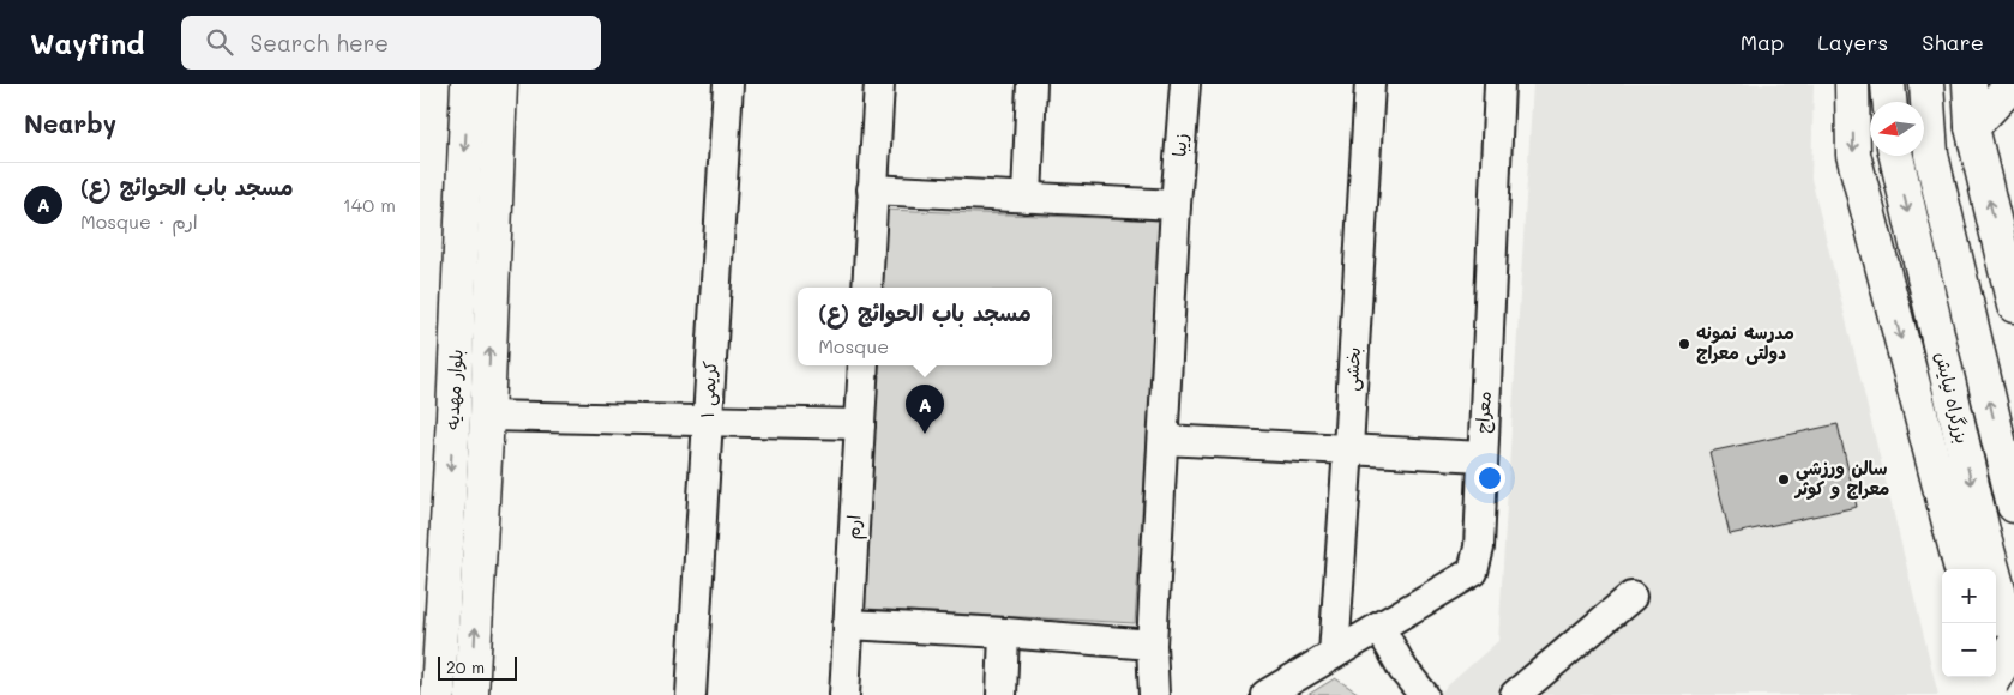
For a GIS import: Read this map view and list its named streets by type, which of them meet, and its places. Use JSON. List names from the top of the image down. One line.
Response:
{"streets":{"main road":["بلوار مهدیه","بزرگراه نیایش"],"street":["زیبا","بخشی","کریمی ۱","معراج","ارم"]},"crossings":[["بخشی","معراج"]],"places":["مدرسه نمونه دولتی معراج","سالن ورزشی معراج و کوثر"],"scale_bar":"20 m","north":"left","page":{"header":"Wayfind","search":"Search here","nav":["Map","Layers","Share"],"heading":"Nearby","list":[{"mark":"A","name":"مسجد باب الحوائج (ع)","note":"Mosque · ارم","value":"140 m"}],"popup":["مسجد باب الحوائج (ع)","Mosque"],"pins":"A","map_buttons":["+","−"],"scale":"20 m"}}
